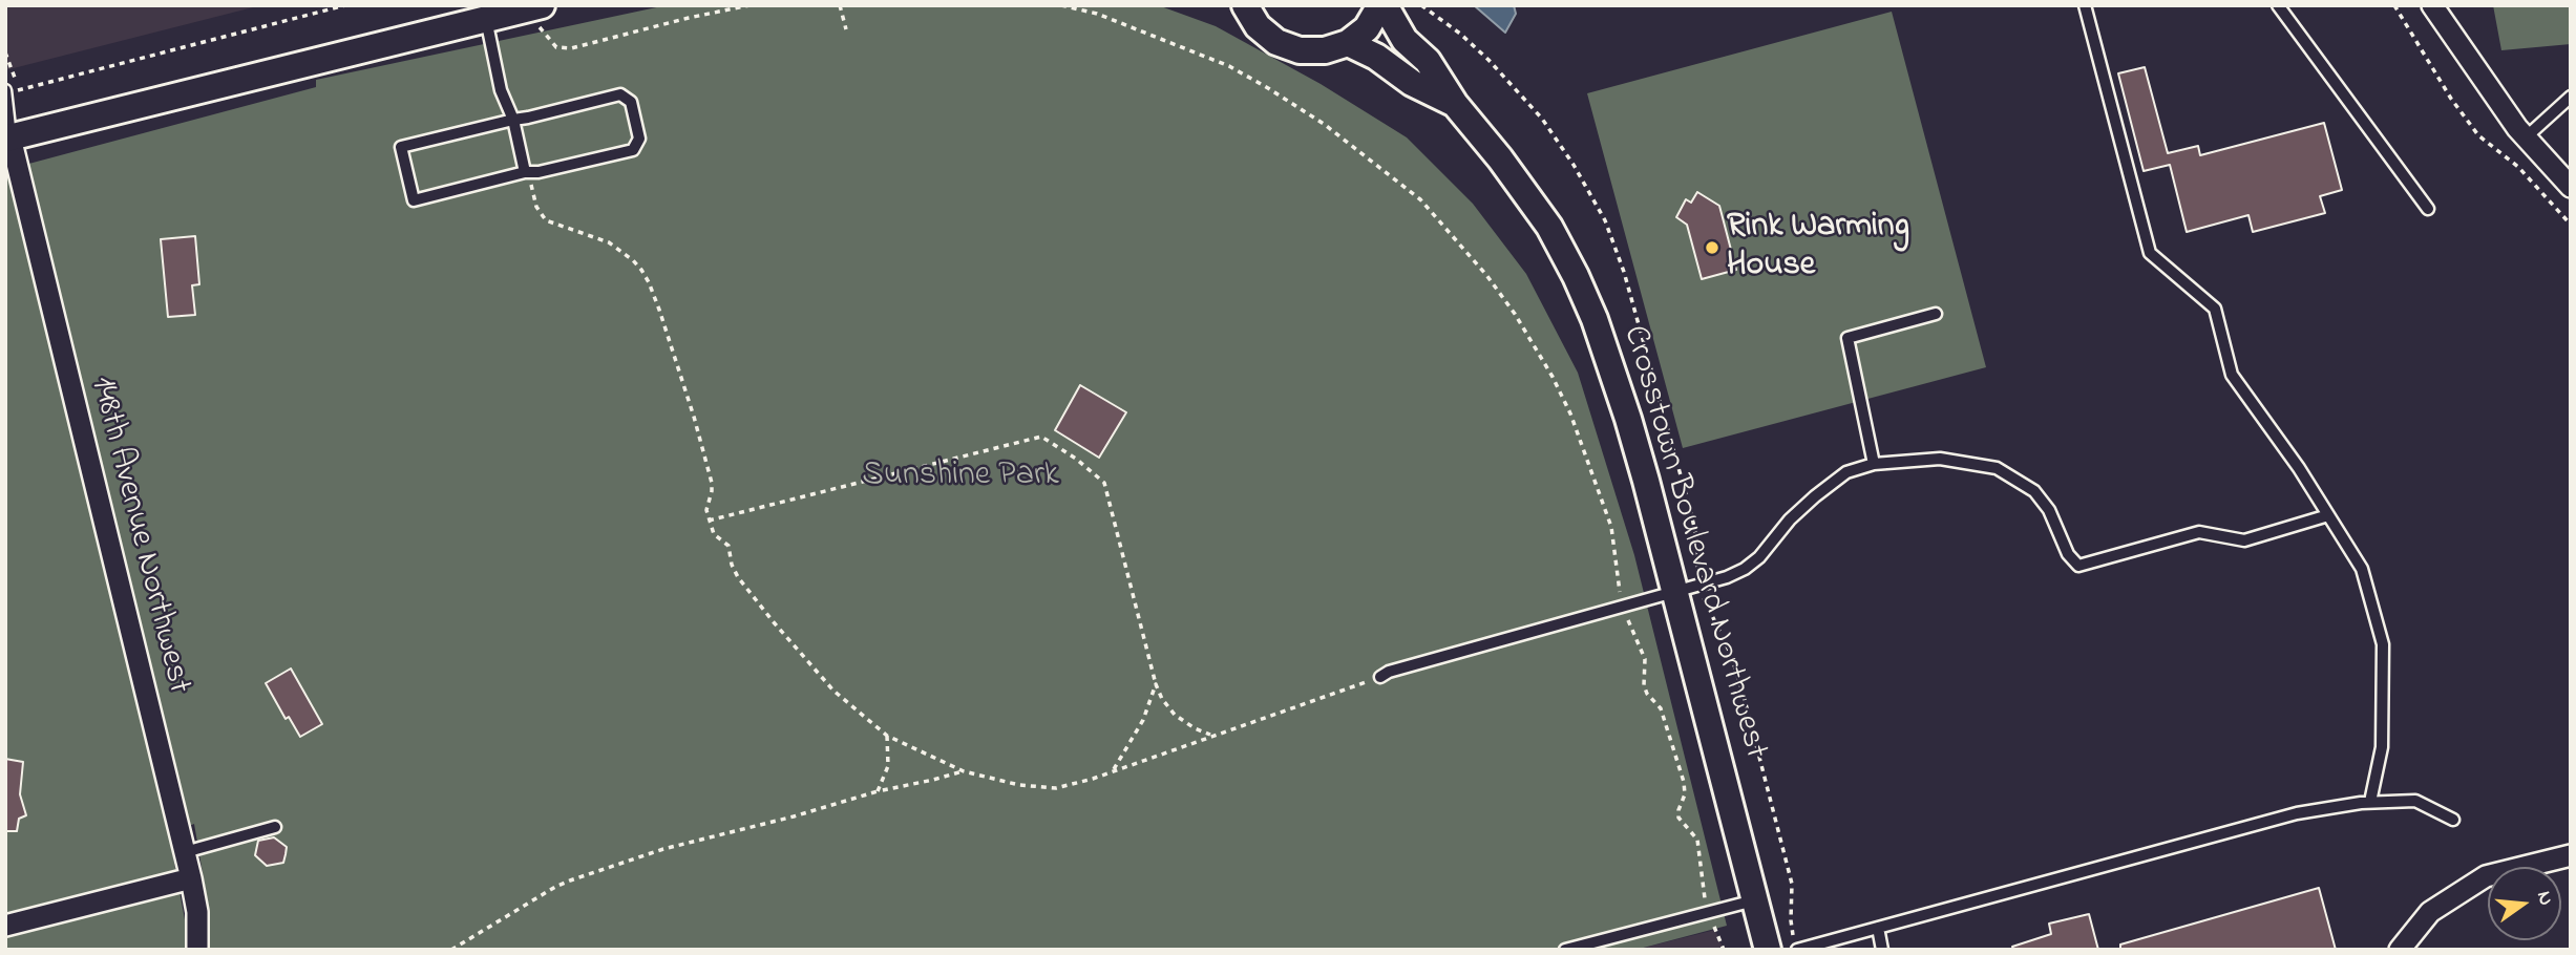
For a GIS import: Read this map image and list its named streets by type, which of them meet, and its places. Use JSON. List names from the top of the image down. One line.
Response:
{"streets":{"street":["148th Avenue Northwest","Crosstown Boulevard Northwest"]},"parks":["Sunshine Park"],"places":["Rink Warming House"],"north":"right"}
